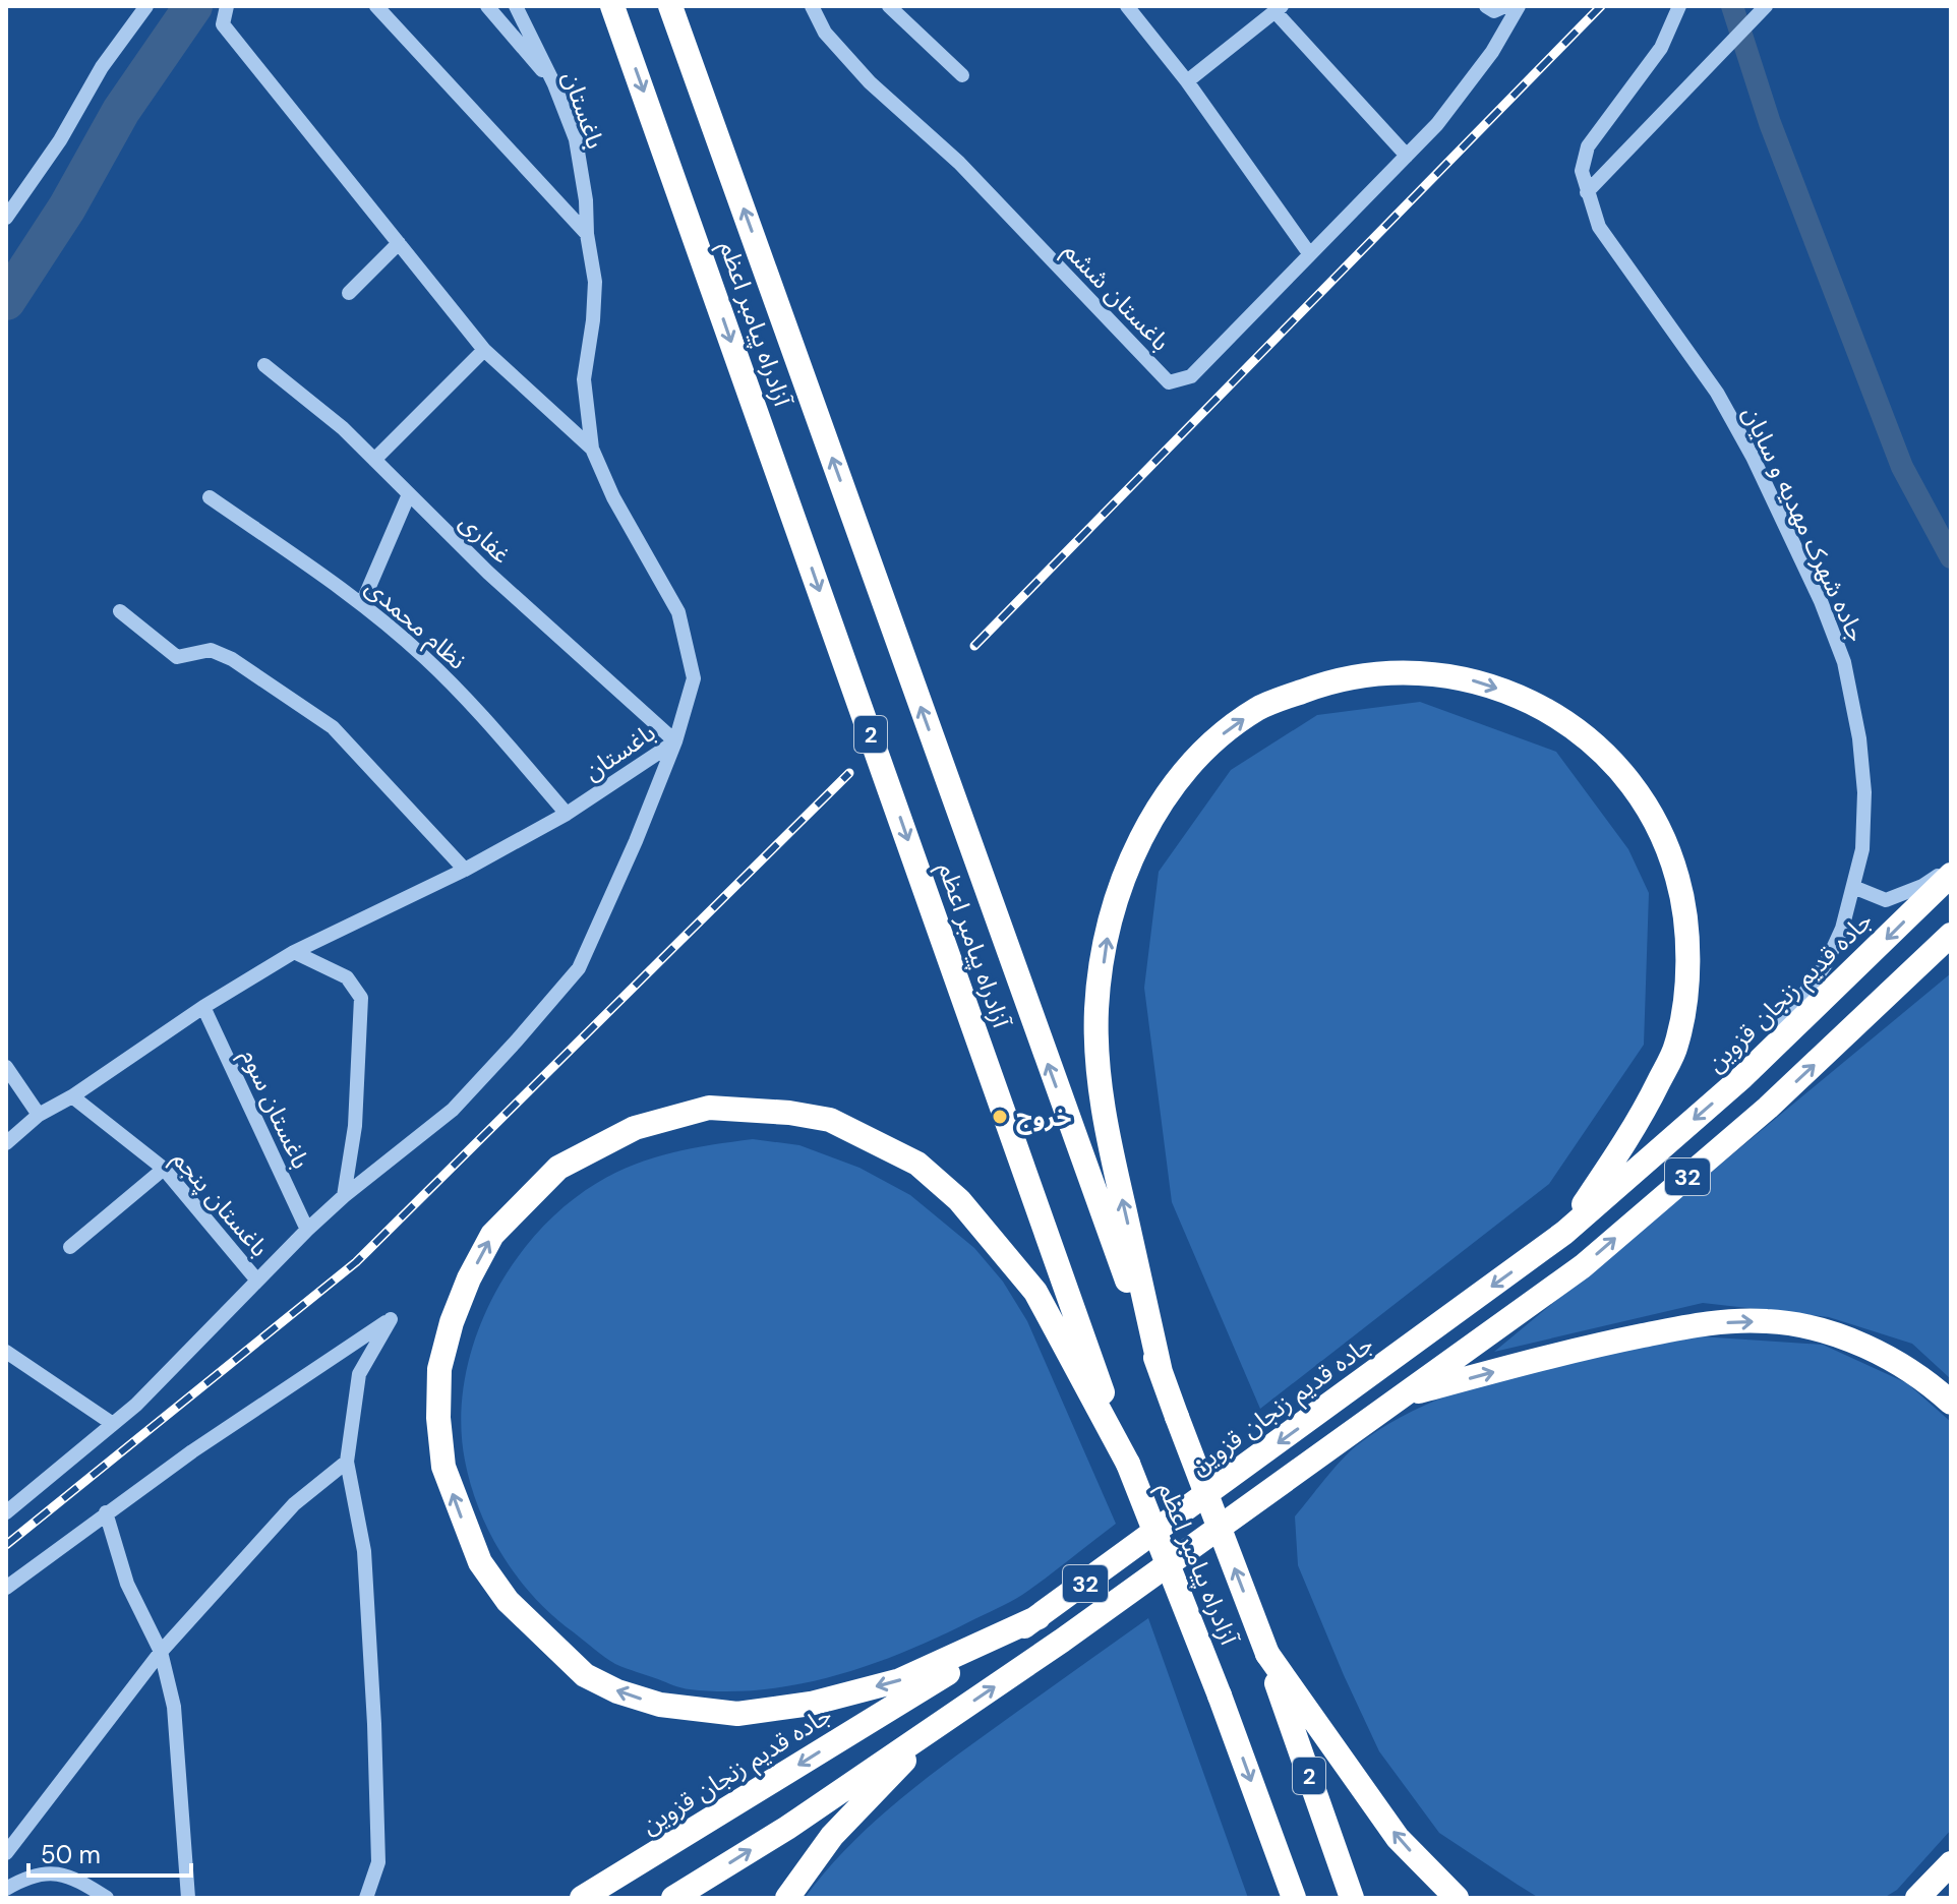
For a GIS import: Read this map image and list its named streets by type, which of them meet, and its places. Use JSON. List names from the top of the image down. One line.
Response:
{"streets":{"highway":["آزادراه پیامبر اعظم","2","جاده قدیم زنجان قزوین","32"],"street":["باغستان","باغستان ششم","جاده شهرک مهدیه و سایان","غفاری","نظام محمدی","باغستان سوم","باغستان پنجم"]},"crossings":[["باغستان","غفاری"],["باغستان","نظام محمدی"],["باغستان","باغستان سوم"],["باغستان","باغستان پنجم"],["جاده شهرک مهدیه و سایان","جاده قدیم زنجان قزوین"]],"places":["خروج"],"scale_bar":"50 m"}
